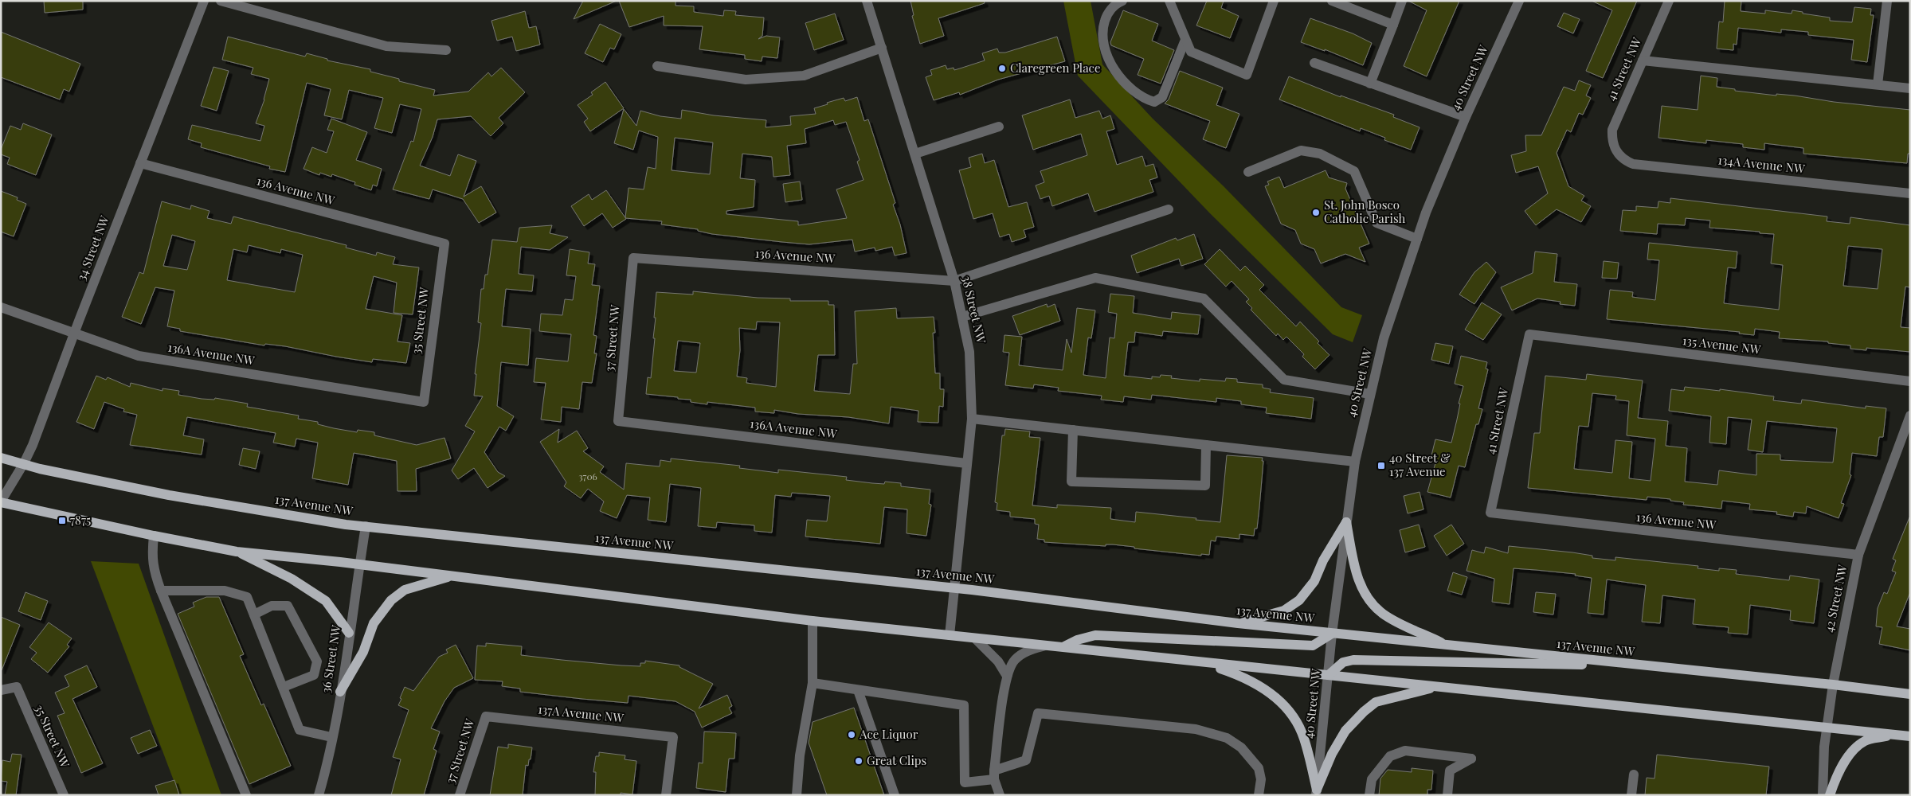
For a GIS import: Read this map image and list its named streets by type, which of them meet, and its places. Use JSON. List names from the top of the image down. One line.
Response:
{"streets":{"main road":["137 Avenue NW"],"street":["41 Street NW","40 Street NW","134A Avenue NW","136 Avenue NW","34 Street NW","38 Street NW","35 Street NW","37 Street NW","135 Avenue NW","136A Avenue NW","42 Street NW","36 Street NW","137A Avenue NW"]},"crossings":[["41 Street NW","134A Avenue NW"],["41 Street NW","136 Avenue NW"],["41 Street NW","135 Avenue NW"],["40 Street NW","137 Avenue NW"],["136 Avenue NW","34 Street NW"],["136 Avenue NW","38 Street NW"],["136 Avenue NW","35 Street NW"],["136 Avenue NW","37 Street NW"],["136 Avenue NW","42 Street NW"],["34 Street NW","136A Avenue NW"],["34 Street NW","137 Avenue NW"],["38 Street NW","136A Avenue NW"],["38 Street NW","137 Avenue NW"],["35 Street NW","136A Avenue NW"],["37 Street NW","136A Avenue NW"],["37 Street NW","137A Avenue NW"],["137 Avenue NW","42 Street NW"],["137 Avenue NW","36 Street NW"]],"places":{"other":["Claregreen Place","St. John Bosco Catholic Parish","Ace Liquor","Great Clips"],"transit":["40 Street & 137 Avenue","7875"]},"house_numbers":["3706"]}
